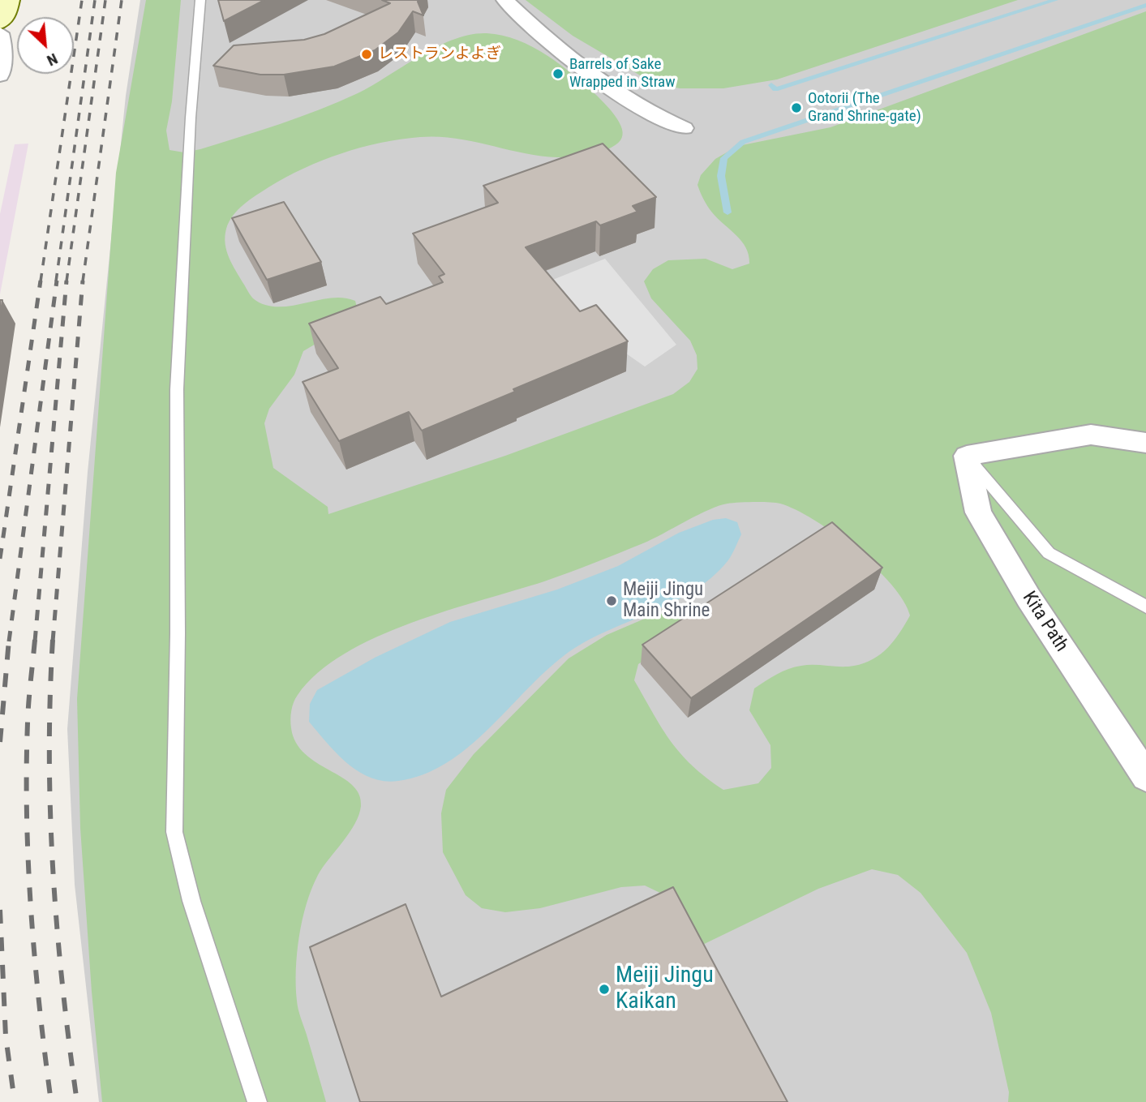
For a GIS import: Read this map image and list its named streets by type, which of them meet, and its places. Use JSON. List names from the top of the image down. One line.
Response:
{"streets":{"street":["Kita Path"]},"places":["レストランよよぎ","Barrels of Sake Wrapped in Straw","Ootorii (The Grand Shrine-gate)","Meiji Jingu Main Shrine","Meiji Jingu Kaikan"],"north":"bottom right"}
